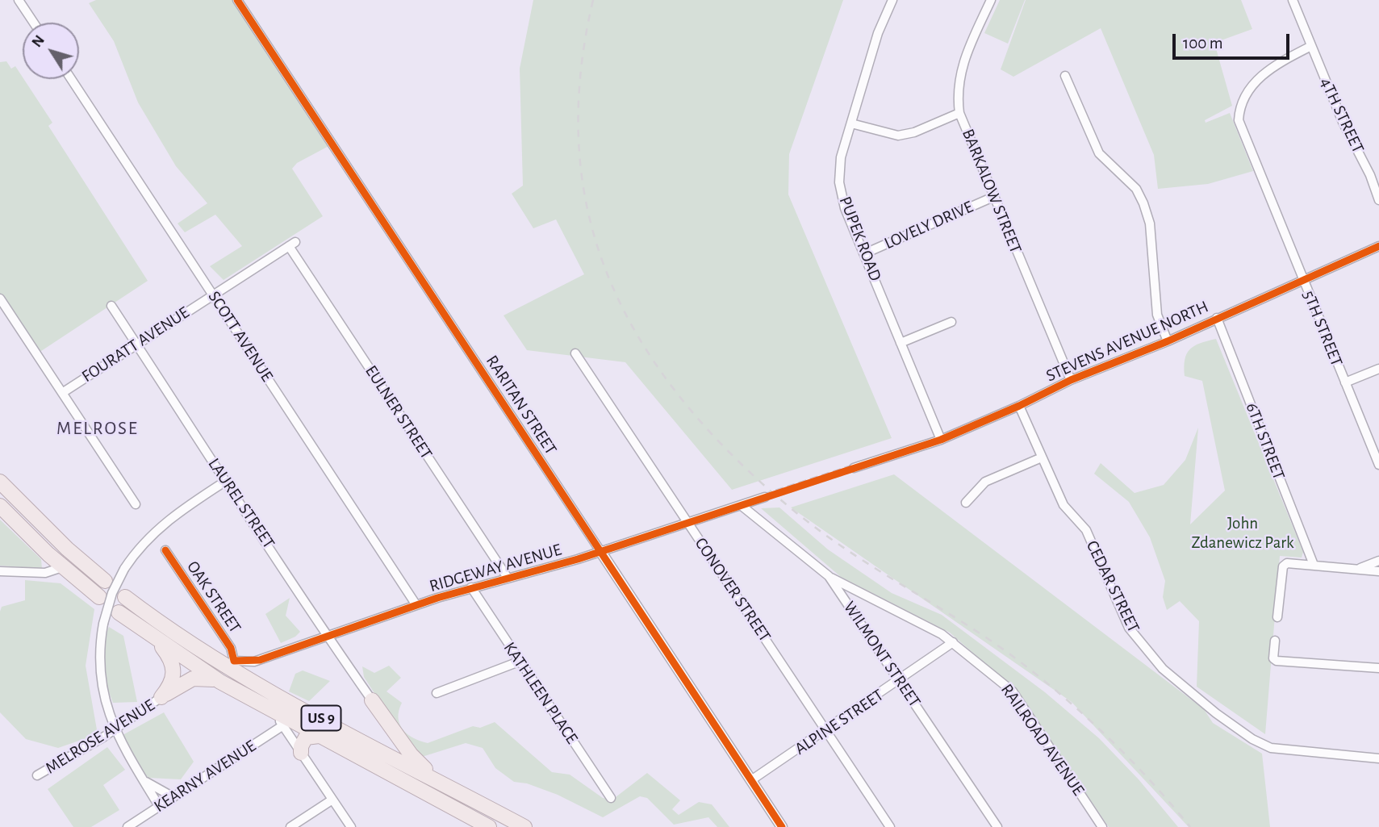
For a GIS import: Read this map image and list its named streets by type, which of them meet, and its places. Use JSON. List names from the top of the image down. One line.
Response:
{"streets":{"highway":["US 9"],"street":["4TH STREET","BARKALOW STREET","LOVELY DRIVE","PUPEK ROAD","5TH STREET","SCOTT AVENUE","STEVENS AVENUE NORTH","FOURATT AVENUE","RARITAN STREET","EULNER STREET","6TH STREET","LAUREL STREET","RIDGEWAY AVENUE","CEDAR STREET","CONOVER STREET","OAK STREET","WILMONT STREET","KATHLEEN PLACE","ALPINE STREET","MELROSE AVENUE","RAILROAD AVENUE","KEARNY AVENUE"]},"crossings":[["4TH STREET","5TH STREET"],["BARKALOW STREET","LOVELY DRIVE"],["BARKALOW STREET","STEVENS AVENUE NORTH"],["LOVELY DRIVE","PUPEK ROAD"],["PUPEK ROAD","STEVENS AVENUE NORTH"],["5TH STREET","STEVENS AVENUE NORTH"],["SCOTT AVENUE","FOURATT AVENUE"],["SCOTT AVENUE","RIDGEWAY AVENUE"],["STEVENS AVENUE NORTH","6TH STREET"],["STEVENS AVENUE NORTH","CEDAR STREET"],["FOURATT AVENUE","EULNER STREET"],["FOURATT AVENUE","LAUREL STREET"],["RARITAN STREET","RIDGEWAY AVENUE"],["RARITAN STREET","ALPINE STREET"],["EULNER STREET","RIDGEWAY AVENUE"],["LAUREL STREET","RIDGEWAY AVENUE"],["RIDGEWAY AVENUE","CONOVER STREET"],["RIDGEWAY AVENUE","OAK STREET"],["RIDGEWAY AVENUE","WILMONT STREET"],["RIDGEWAY AVENUE","KATHLEEN PLACE"],["CONOVER STREET","ALPINE STREET"],["WILMONT STREET","ALPINE STREET"],["WILMONT STREET","RAILROAD AVENUE"],["ALPINE STREET","RAILROAD AVENUE"]],"districts":["MELROSE"],"parks":["John Zdanewicz Park"],"scale_bar":"100 m","north":"top left"}
